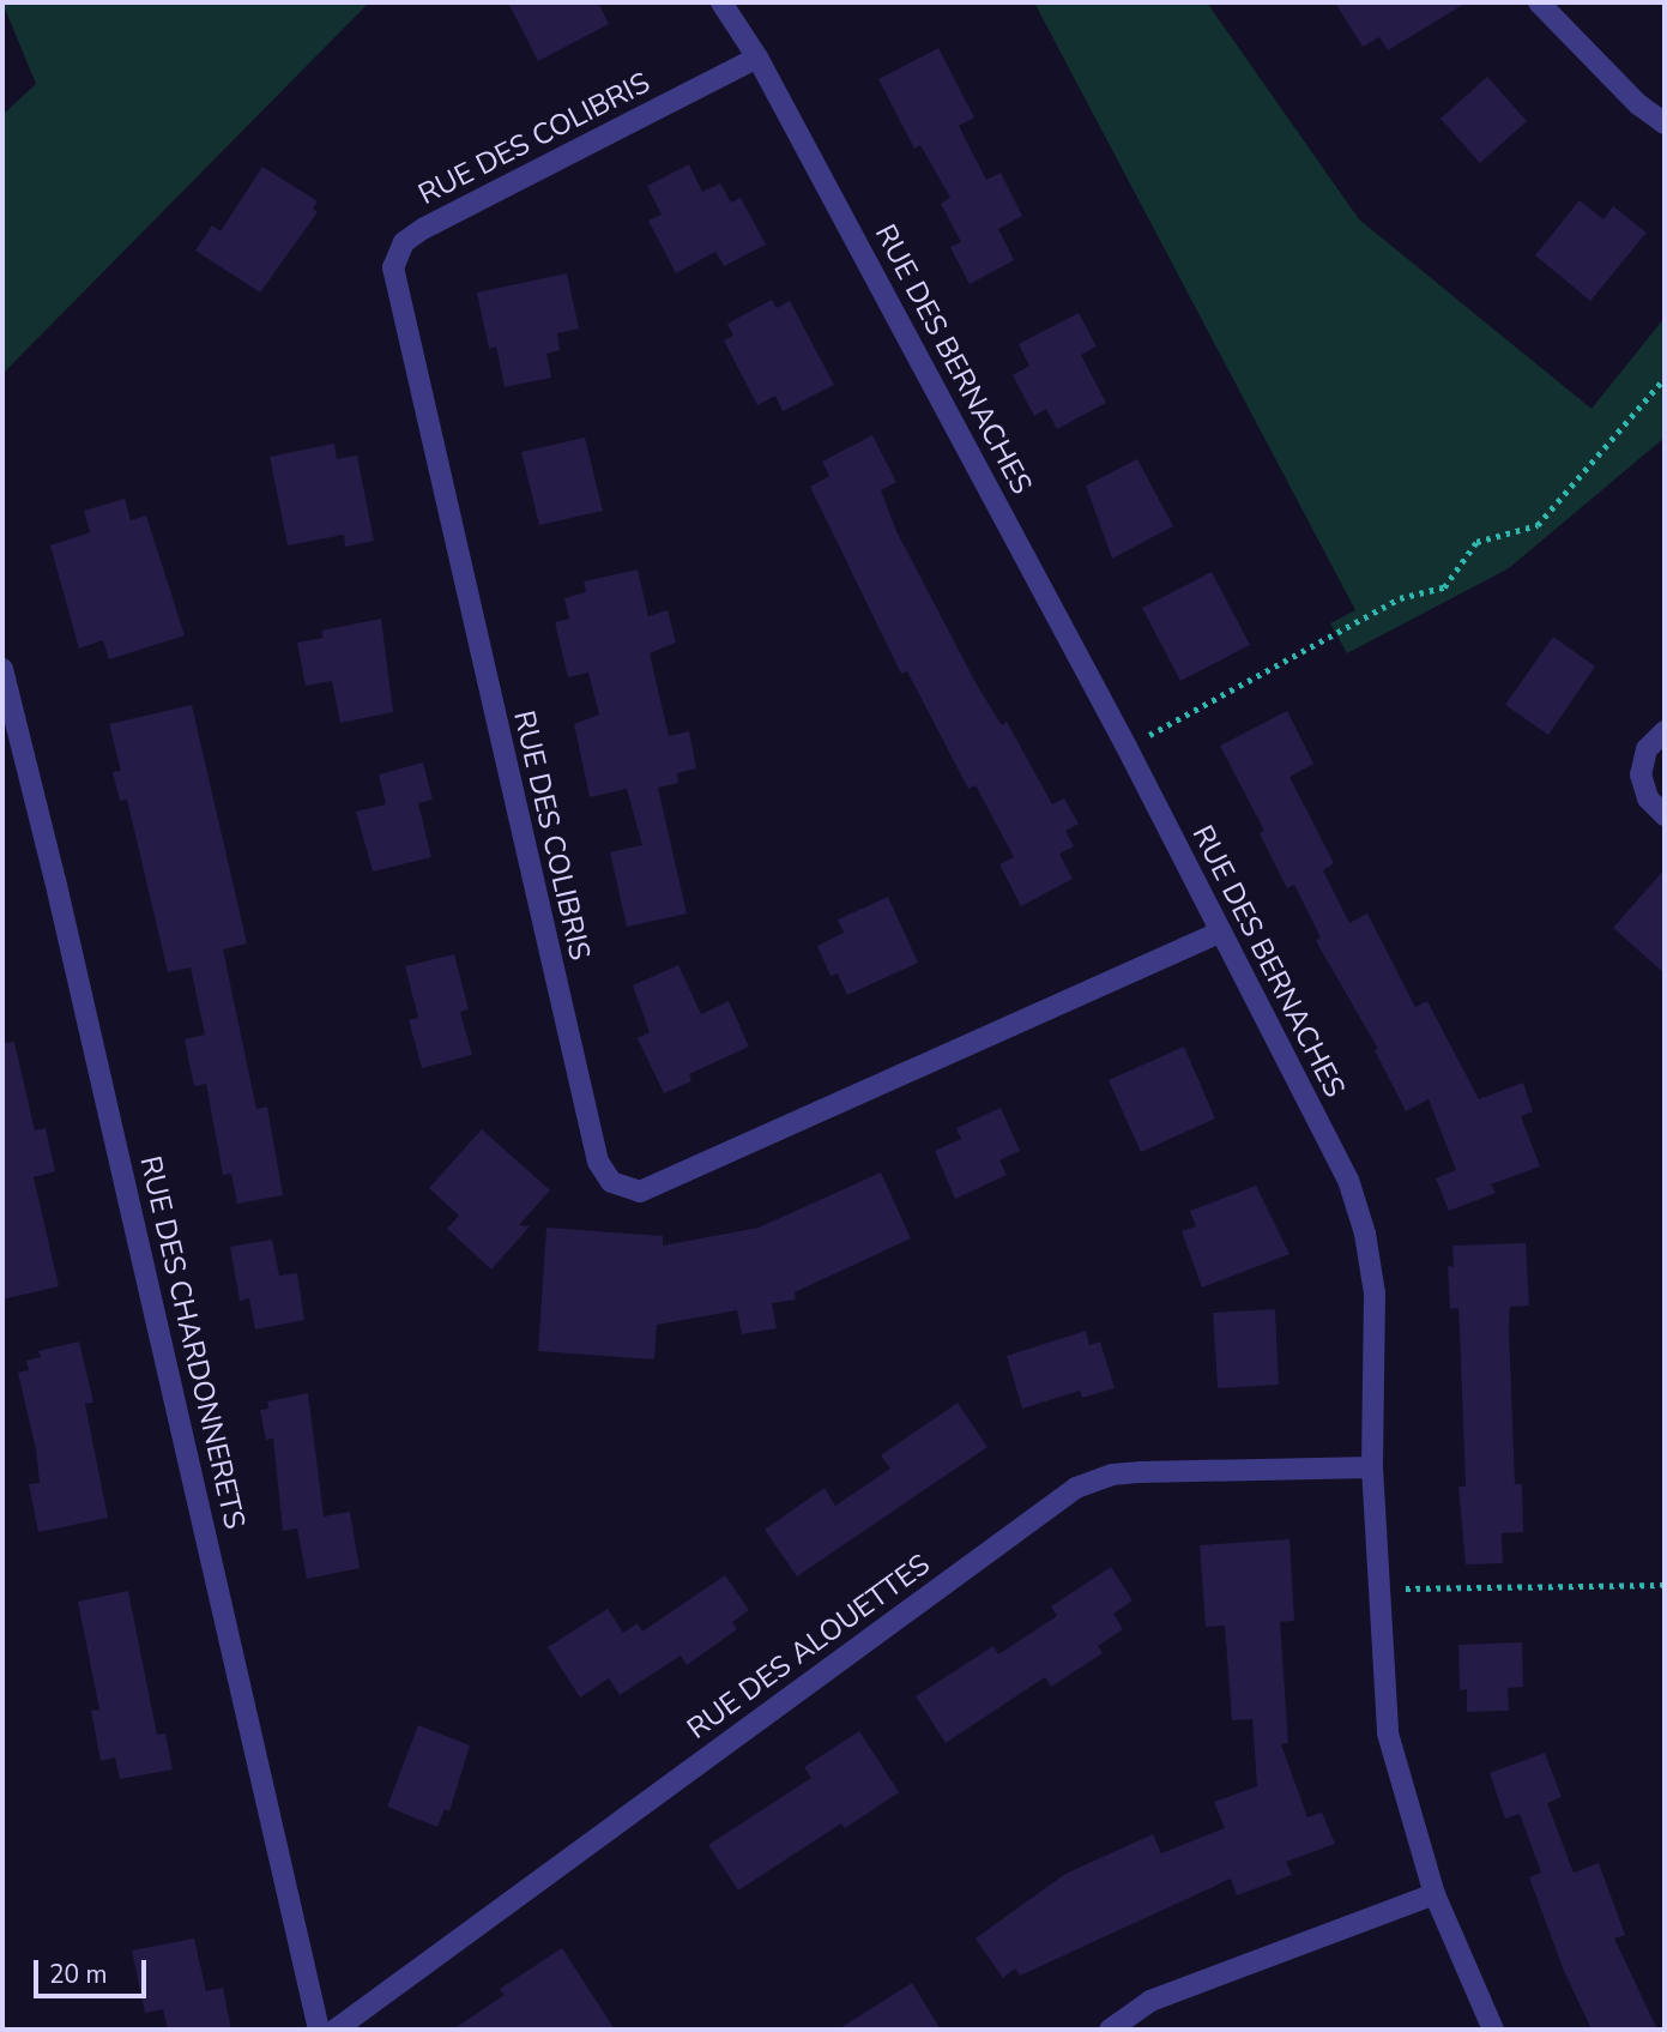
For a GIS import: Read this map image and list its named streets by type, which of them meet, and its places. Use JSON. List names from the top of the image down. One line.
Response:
{"streets":{"street":["RUE DES COLIBRIS","RUE DES BERNACHES","RUE DES CHARDONNERETS","RUE DES ALOUETTES"]},"crossings":[["RUE DES COLIBRIS","RUE DES BERNACHES"],["RUE DES BERNACHES","RUE DES ALOUETTES"]],"scale_bar":"20 m"}
